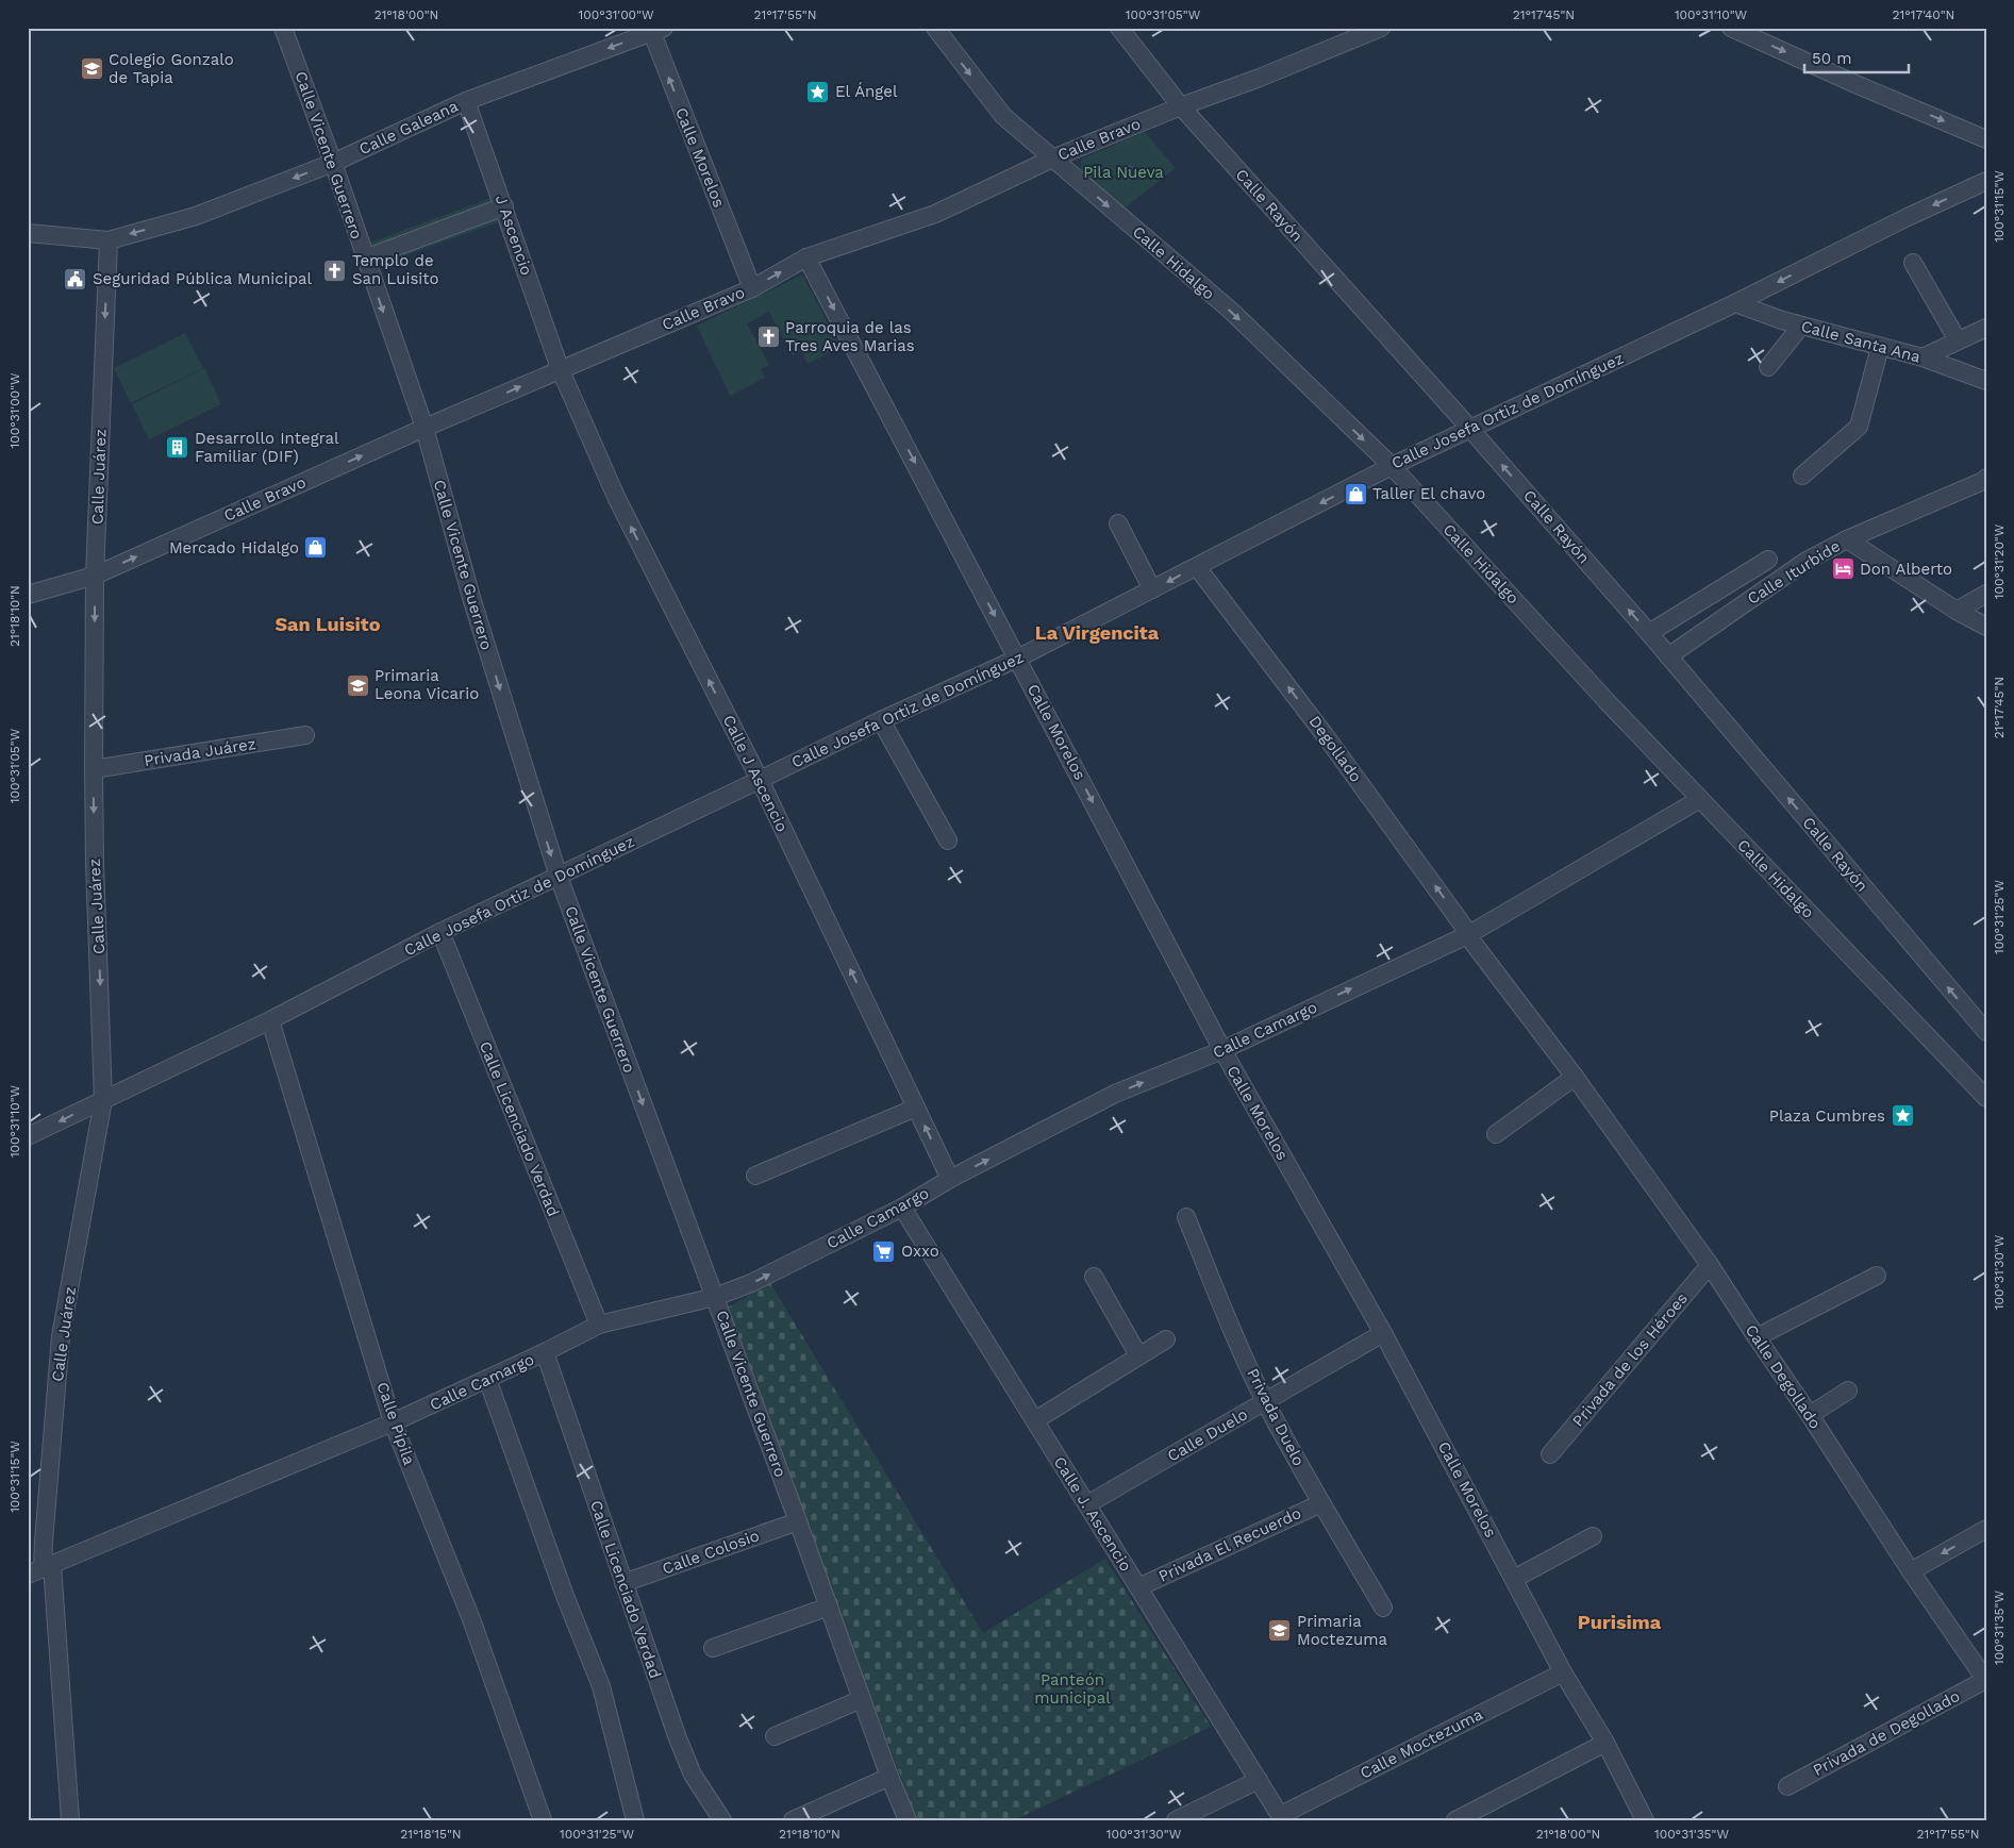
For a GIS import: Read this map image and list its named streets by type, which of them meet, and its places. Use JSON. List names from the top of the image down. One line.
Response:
{"streets":{"street":["Calle Galeana","Calle Bravo","Calle Vicente Guerrero","Calle Morelos","Calle Rayón","J Ascencio","Calle Hidalgo","Calle Santa Ana","Calle Josefa Ortiz de Domínguez","Calle Juárez","Calle Iturbide","Degollado","Privada Juárez","Calle J Ascencio","Calle Camargo","Calle Licenciado Verdad","Privada de los Héroes","Calle Degollado","Privada Duelo","Calle Pípila","Calle Duelo","Calle J. Ascencio","Privada El Recuerdo","Calle Colosio","Privada de Degollado","Calle Moctezuma"]},"crossings":[["Calle Galeana","Calle Vicente Guerrero"],["Calle Galeana","Calle Morelos"],["Calle Galeana","J Ascencio"],["Calle Galeana","Calle Juárez"],["Calle Bravo","Calle Vicente Guerrero"],["Calle Bravo","Calle Morelos"],["Calle Bravo","Calle Rayón"],["Calle Bravo","J Ascencio"],["Calle Bravo","Calle Hidalgo"],["Calle Bravo","Calle Juárez"],["Calle Bravo","Calle J Ascencio"],["Calle Vicente Guerrero","Calle Josefa Ortiz de Domínguez"],["Calle Vicente Guerrero","Calle Camargo"],["Calle Vicente Guerrero","Calle Colosio"],["Calle Morelos","Calle Josefa Ortiz de Domínguez"],["Calle Morelos","Calle Camargo"],["Calle Morelos","Calle Duelo"],["Calle Morelos","Calle Moctezuma"],["Calle Rayón","Calle Josefa Ortiz de Domínguez"],["Calle Rayón","Calle Iturbide"],["J Ascencio","Calle J Ascencio"],["Calle Hidalgo","Calle Josefa Ortiz de Domínguez"],["Calle Hidalgo","Calle Camargo"],["Calle Santa Ana","Calle Josefa Ortiz de Domínguez"],["Calle Josefa Ortiz de Domínguez","Calle Juárez"],["Calle Josefa Ortiz de Domínguez","Degollado"],["Calle Josefa Ortiz de Domínguez","Calle J Ascencio"],["Calle Josefa Ortiz de Domínguez","Calle Licenciado Verdad"],["Calle Josefa Ortiz de Domínguez","Calle Pípila"],["Calle Juárez","Privada Juárez"],["Calle Juárez","Calle Camargo"],["Degollado","Calle Camargo"],["Degollado","Calle Degollado"],["Calle J Ascencio","Calle Camargo"],["Calle Camargo","Calle Licenciado Verdad"],["Calle Camargo","Calle Pípila"],["Calle Camargo","Calle J. Ascencio"],["Calle Licenciado Verdad","Calle Colosio"],["Privada de los Héroes","Calle Degollado"],["Calle Degollado","Privada de Degollado"],["Privada Duelo","Calle Duelo"],["Privada Duelo","Privada El Recuerdo"],["Calle Duelo","Calle J. Ascencio"],["Calle J. Ascencio","Privada El Recuerdo"],["Calle J. Ascencio","Calle Moctezuma"]],"one_way":["Calle Galeana","Calle Bravo","Calle Vicente Guerrero","Calle Rayón","Calle Hidalgo","Calle Juárez","Degollado","Calle J Ascencio","Calle Camargo"],"districts":["San Luisito","La Virgencita","Purisima"],"parks":["Pila Nueva","Panteón municipal"],"places":{"school or university":["Colegio Gonzalo de Tapia","Primaria Leona Vicario","Primaria Moctezuma"],"place":["El Ángel","Plaza Cumbres"],"church":["Templo de San Luisito","Parroquia de las Tres Aves Marias"],"public building":["Seguridad Pública Municipal"],"building":["Desarrollo Integral Familiar (DIF)"],"shop":["Taller El chavo","Mercado Hidalgo"],"hotel":["Don Alberto"],"supermarket":["Oxxo"]},"scale_bar":"50 m","coordinates":["21°18'00\"N","100°31'00\"W","21°17'55\"N","100°31'05\"W","21°17'45\"N","100°31'10\"W","21°17'40\"N","100°31'15\"W","100°31'20\"W","21°18'10\"N","100°31'25\"W","100°31'30\"W","100°31'35\"W","21°18'15\"N"]}
